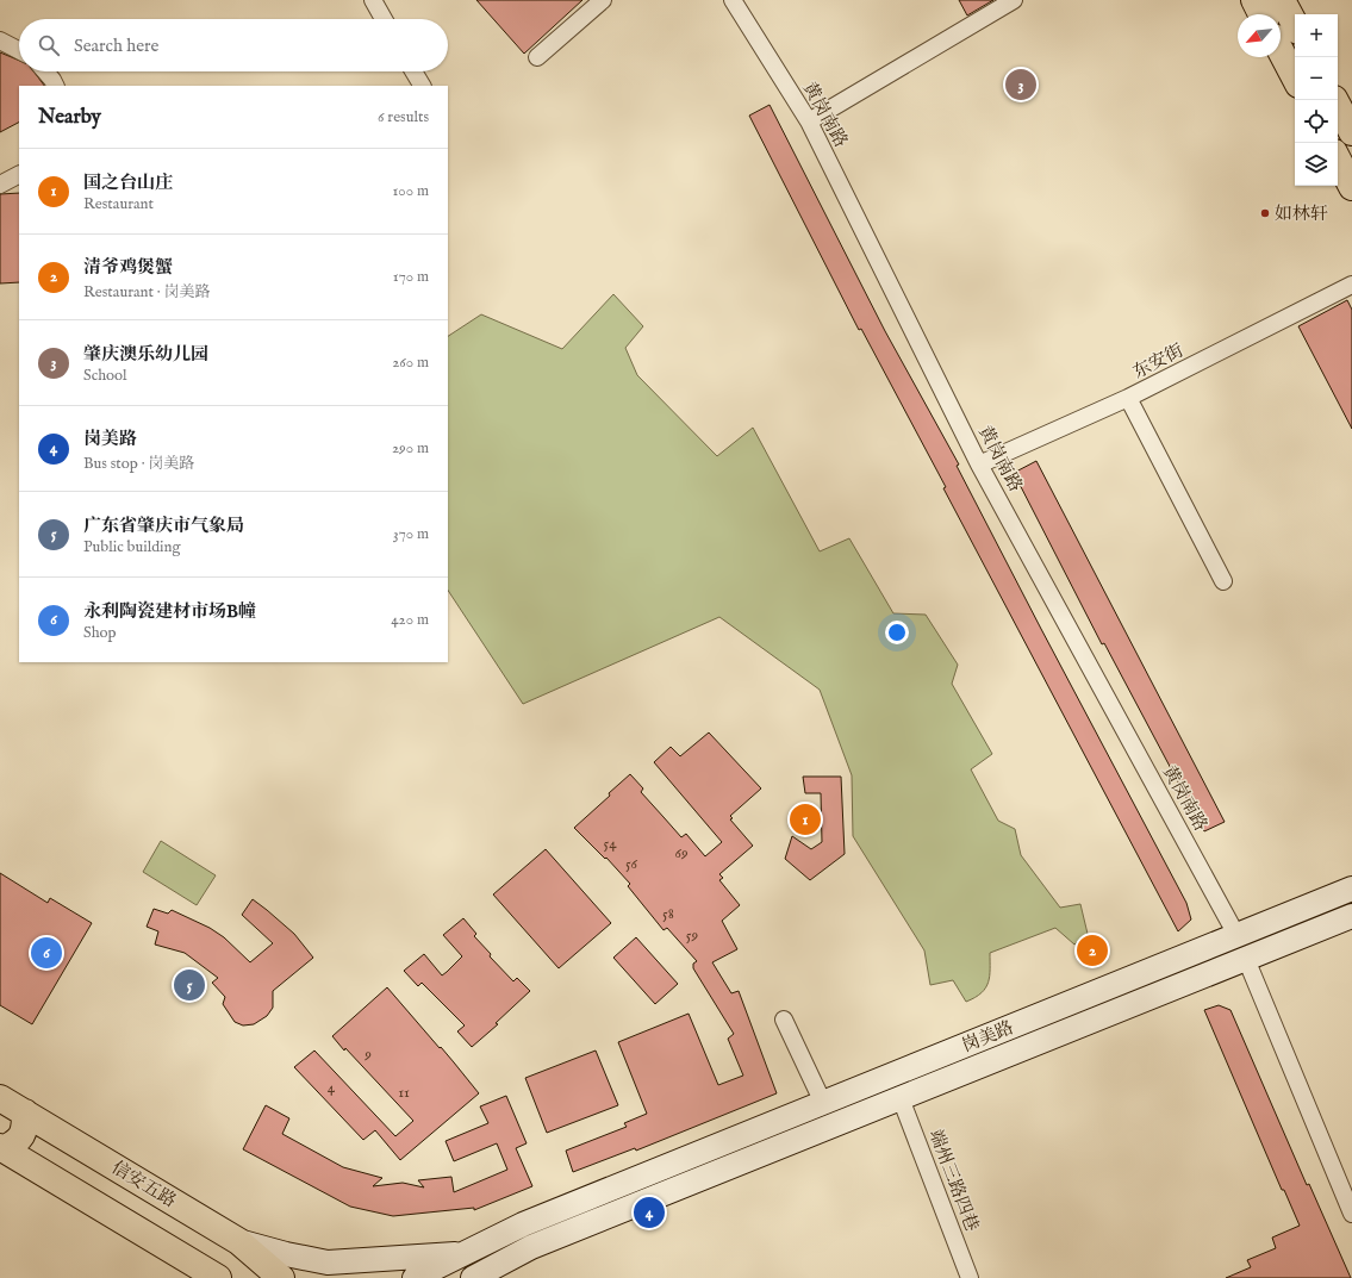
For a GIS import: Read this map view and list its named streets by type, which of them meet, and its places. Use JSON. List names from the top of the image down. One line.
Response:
{"streets":{"main road":["岗美路","信安五路"],"street":["黄岗南路","东安街","端州三路四巷"]},"crossings":[["黄岗南路","东安街"],["黄岗南路","岗美路"],["岗美路","端州三路四巷"]],"places":["如林轩"],"house_numbers":["54","69","56","58","59","9","4","11"],"north":"bottom left","page":{"map_buttons":["+","−"],"search":"Search here","pins":["3","1","2","6","5","4"],"heading":["Nearby","6 results"],"list":[{"mark":"1","name":"国之台山庄","note":"Restaurant","value":"100 m"},{"mark":"2","name":"清爷鸡煲蟹","note":"Restaurant · 岗美路","value":"170 m"},{"mark":"3","name":"肇庆澳乐幼儿园","note":"School","value":"260 m"},{"mark":"4","name":"岗美路","note":"Bus stop · 岗美路","value":"290 m"},{"mark":"5","name":"广东省肇庆市气象局","note":"Public building","value":"370 m"},{"mark":"6","name":"永利陶瓷建材市场B幢","note":"Shop","value":"420 m"}]}}
